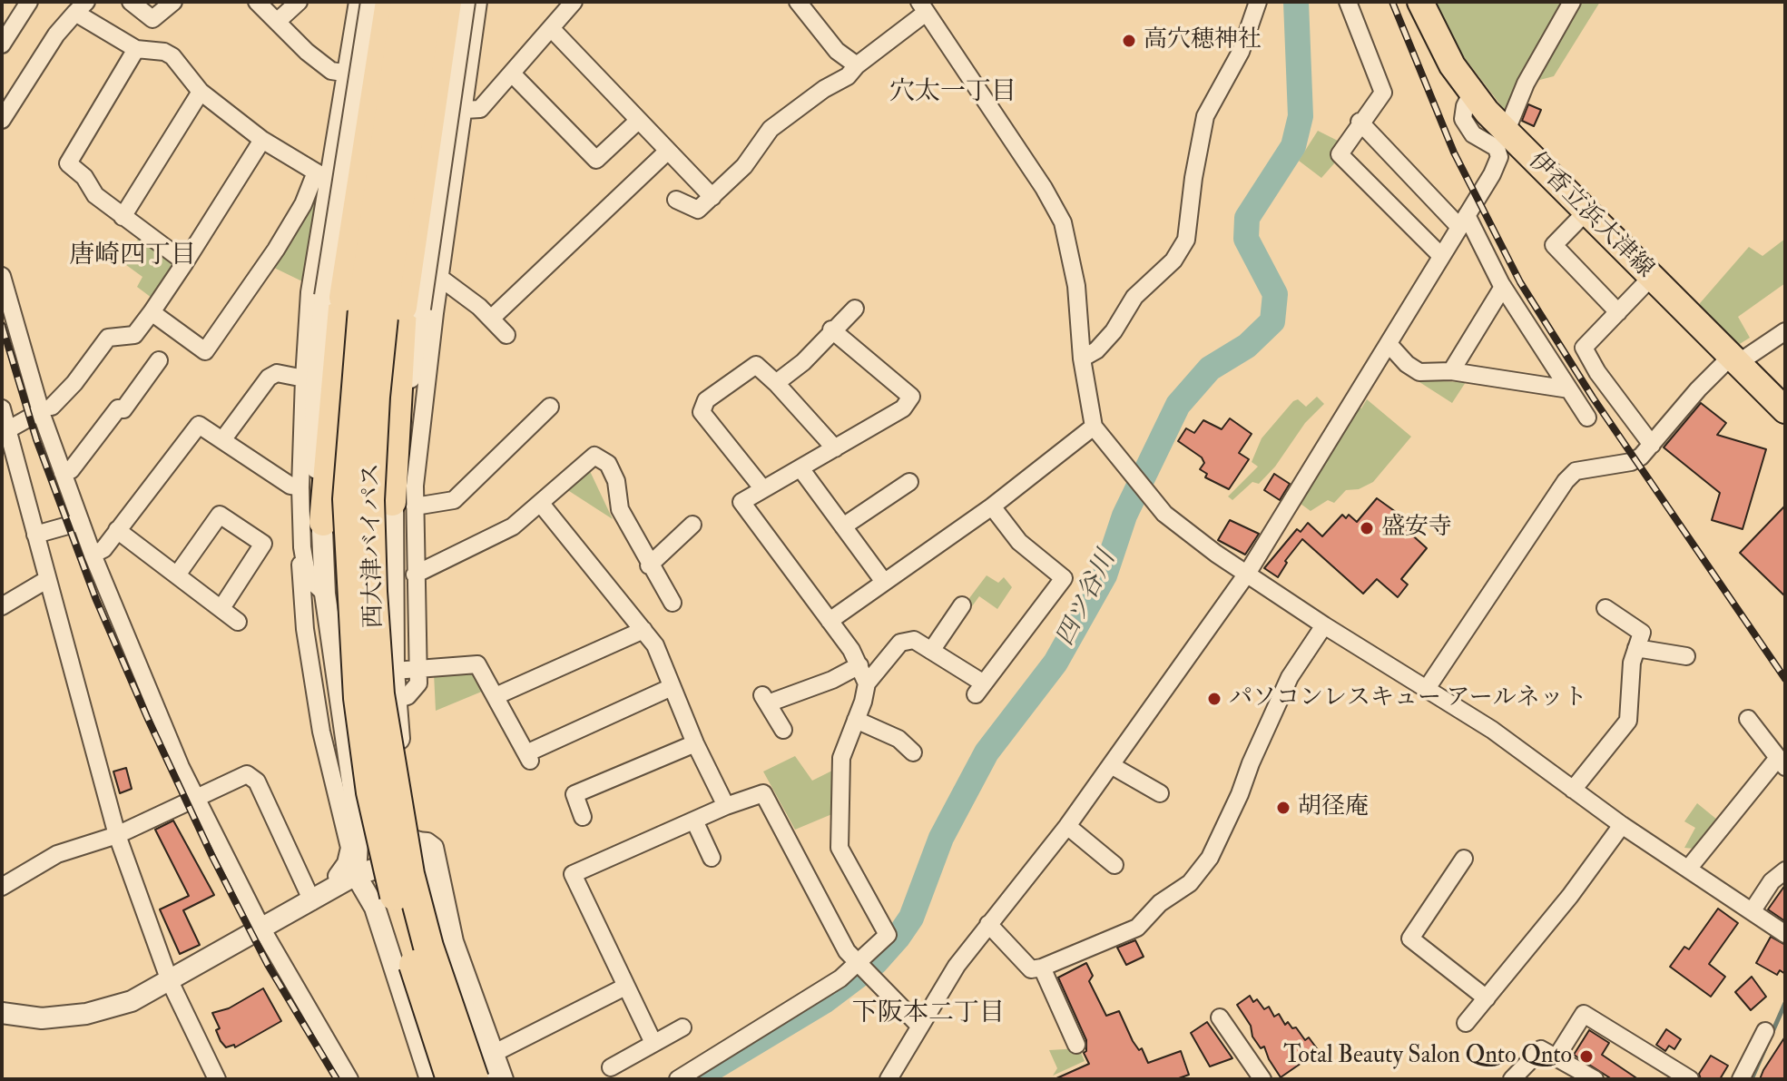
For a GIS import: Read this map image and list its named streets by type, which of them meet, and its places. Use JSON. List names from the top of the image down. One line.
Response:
{"streets":{"highway":["西大津バイパス"],"main road":["伊香立浜大津線"]},"districts":["穴太一丁目","唐崎四丁目","下阪本二丁目"],"water":["四ツ谷川"],"places":["高穴穂神社","盛安寺","パソコンレスキュー アールネット","胡径庵","Total Beauty Salon Qnto Qnto"]}
